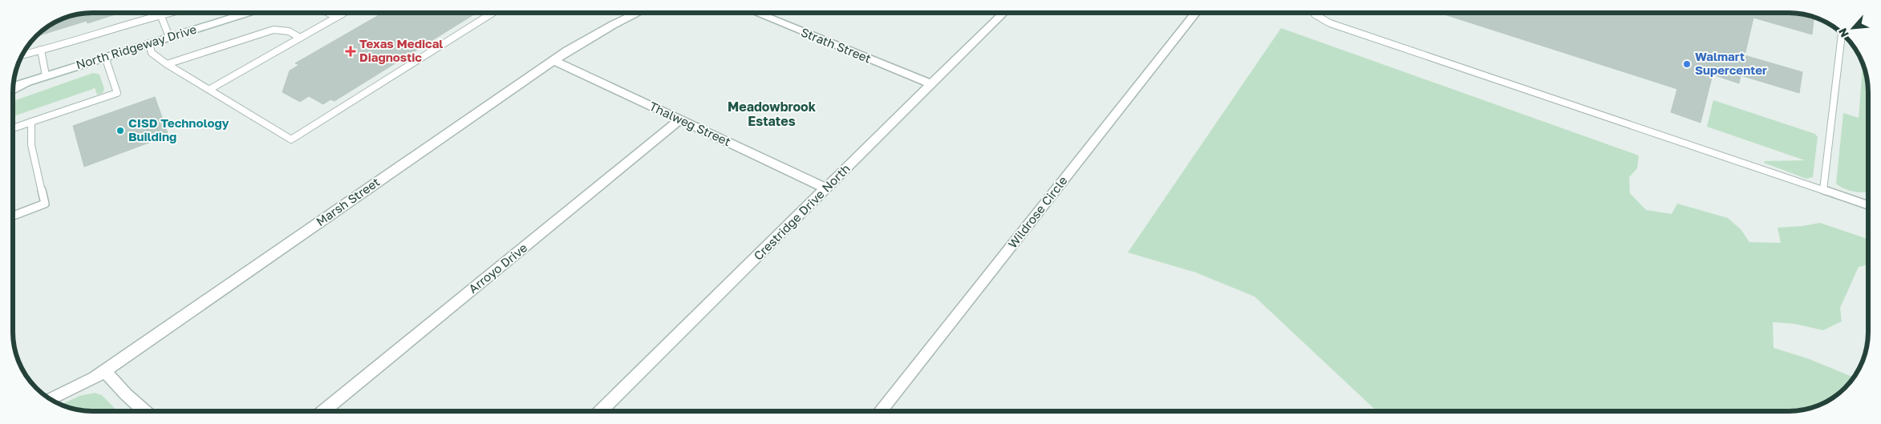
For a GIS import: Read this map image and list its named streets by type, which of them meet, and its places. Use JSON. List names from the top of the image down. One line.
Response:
{"streets":{"street":["Strath Street","North Ridgeway Drive","Thalweg Street","Marsh Street","Crestridge Drive North","Wildrose Circle","Arroyo Drive"]},"crossings":[["Strath Street","Crestridge Drive North"],["Thalweg Street","Marsh Street"],["Thalweg Street","Crestridge Drive North"],["Thalweg Street","Arroyo Drive"]],"districts":["Meadowbrook Estates"],"places":{"health":["Texas Medical Diagnostic"],"other":["Walmart Supercenter","CISD Technology Building"]},"north":"bottom left"}
